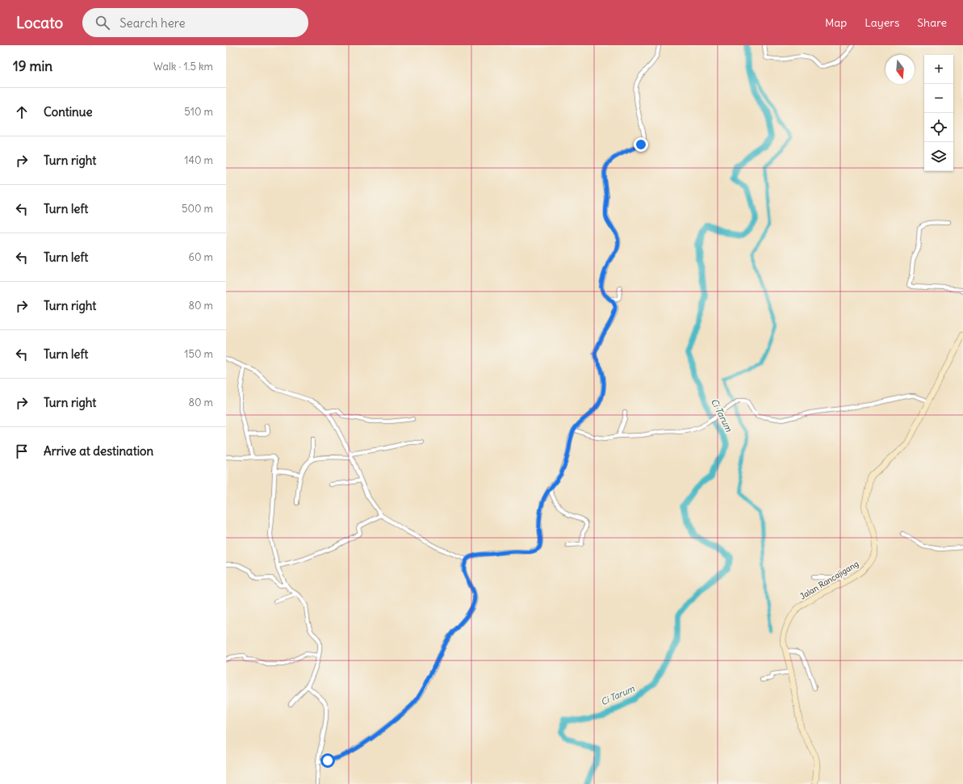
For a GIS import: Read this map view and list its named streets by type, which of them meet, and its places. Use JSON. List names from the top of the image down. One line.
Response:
{"streets":{"main road":["Jalan Rancajigang"]},"water":["Ci Tarum"],"north":"bottom","page":{"header":"Locato","search":"Search here","nav":["Map","Layers","Share"],"heading":["19 min","Walk · 1.5 km"],"map_buttons":["+","−"],"list":[["Continue","510 m"],["Turn right","140 m"],["Turn left","500 m"],["Turn left","60 m"],["Turn right","80 m"],["Turn left","150 m"],["Turn right","80 m"],"Arrive at destination"]}}
